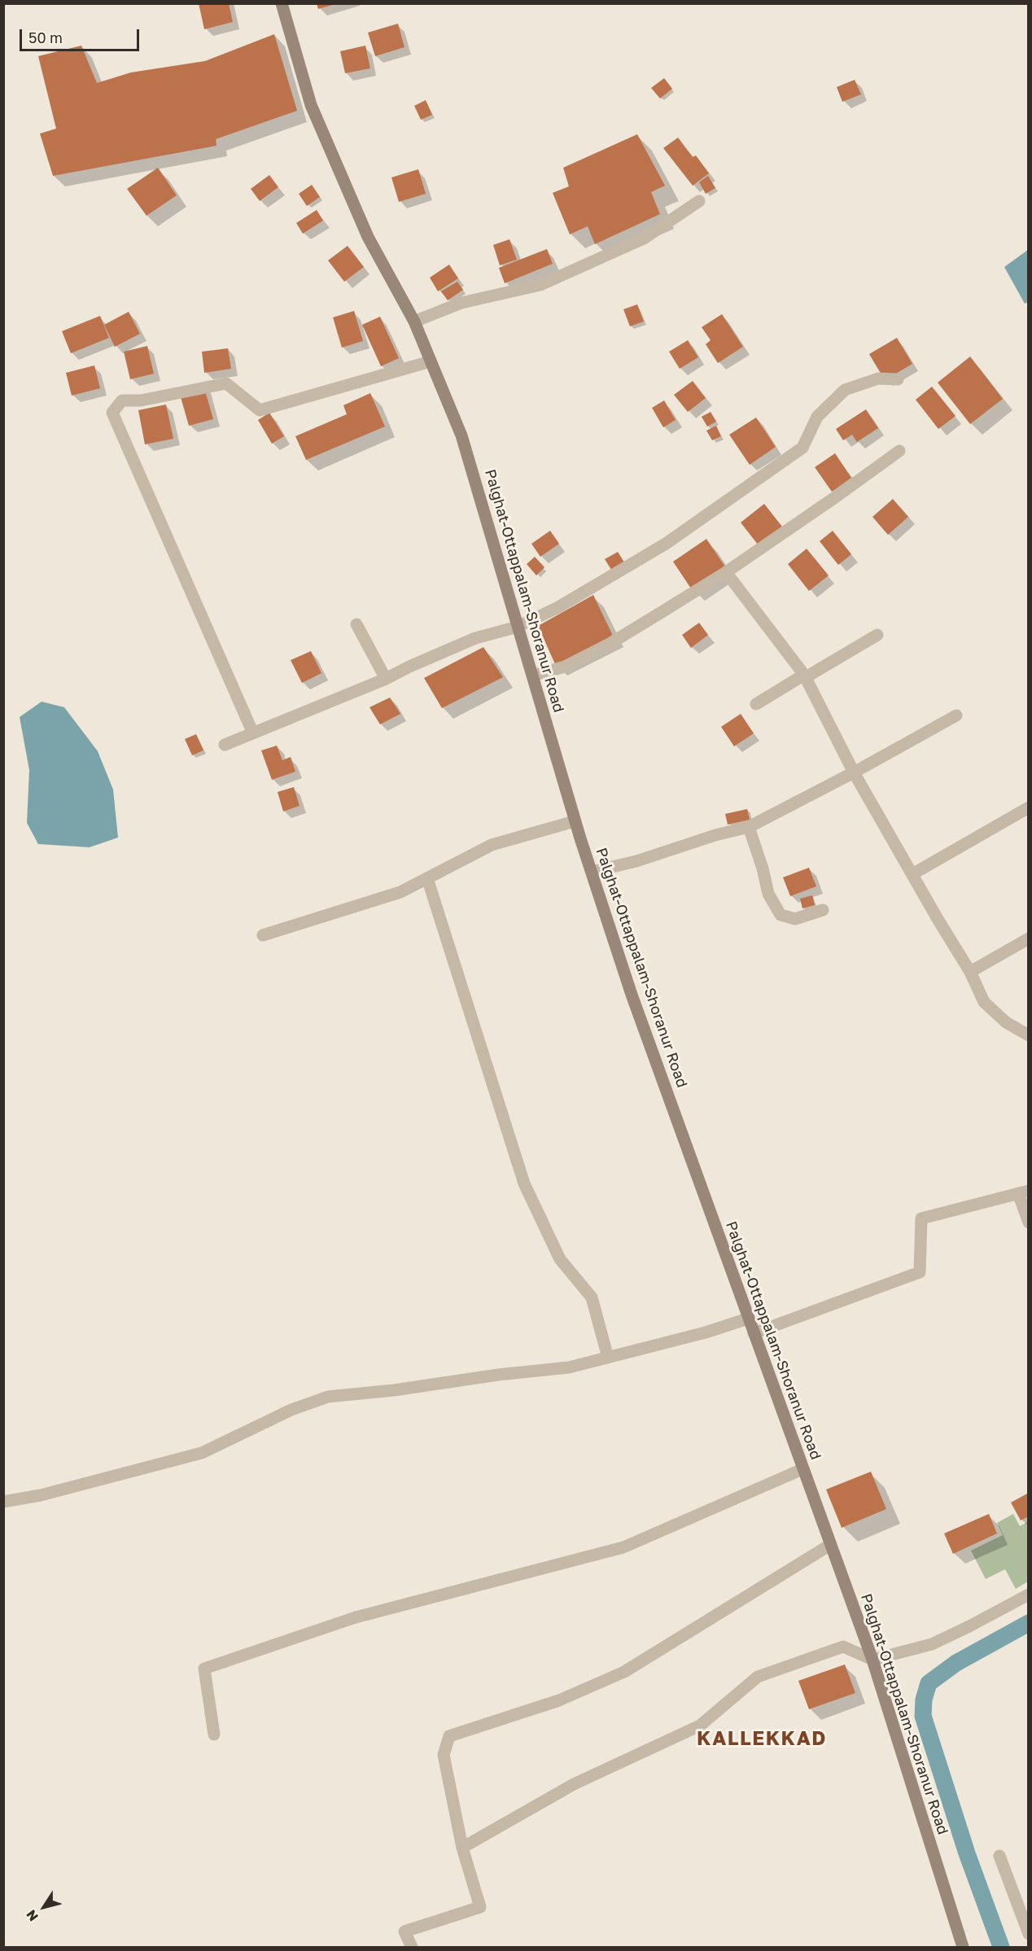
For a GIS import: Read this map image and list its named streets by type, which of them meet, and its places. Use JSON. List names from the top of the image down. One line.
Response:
{"streets":{"main road":["Palghat-Ottappalam-Shoranur Road"]},"districts":["KALLEKKAD"],"scale_bar":"50 m","north":"bottom left"}
